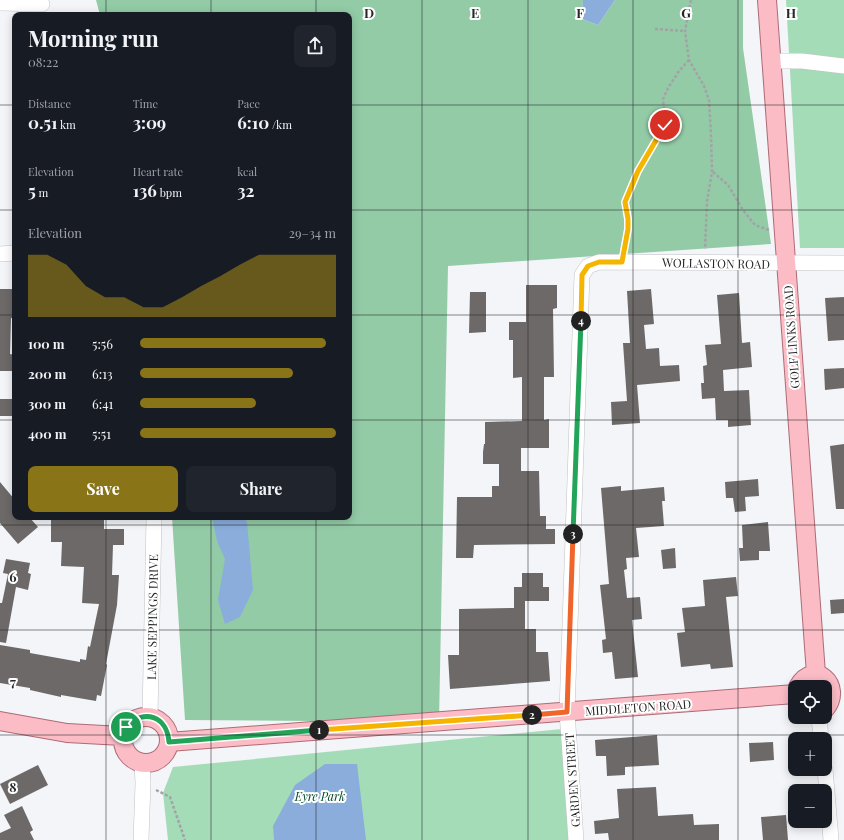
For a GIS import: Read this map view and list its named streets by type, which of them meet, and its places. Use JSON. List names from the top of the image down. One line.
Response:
{"streets":{"main road":["GOLF LINKS ROAD","MIDDLETON ROAD"],"street":["WOLLASTON ROAD","LAKE SEPPINGS DRIVE","GARDEN STREET"]},"crossings":[["WOLLASTON ROAD","GOLF LINKS ROAD"],["WOLLASTON ROAD","GARDEN STREET"],["LAKE SEPPINGS DRIVE","MIDDLETON ROAD"],["MIDDLETON ROAD","GARDEN STREET"]],"parks":["Eyre Park"],"page":{"heading":["Morning run","08:22"],"stats":[["Distance","0.51 km"],["Time","3:09"],["Pace","6:10 /km"],["Elevation","5 m"],["Heart rate","136 bpm"],["kcal","32"]],"chart":["Elevation","29–34 m"],"pins":["4","3","2","1"],"list":[{"name":"100 m","note":"5:56"},{"name":"200 m","note":"6:13"},{"name":"300 m","note":"6:41"},{"name":"400 m","note":"5:51"}],"buttons":["Save","Share"],"map_buttons":["+","−"]},"grid":{"columns":["D","E","F","G","H"],"rows":["6","7","8"]}}
